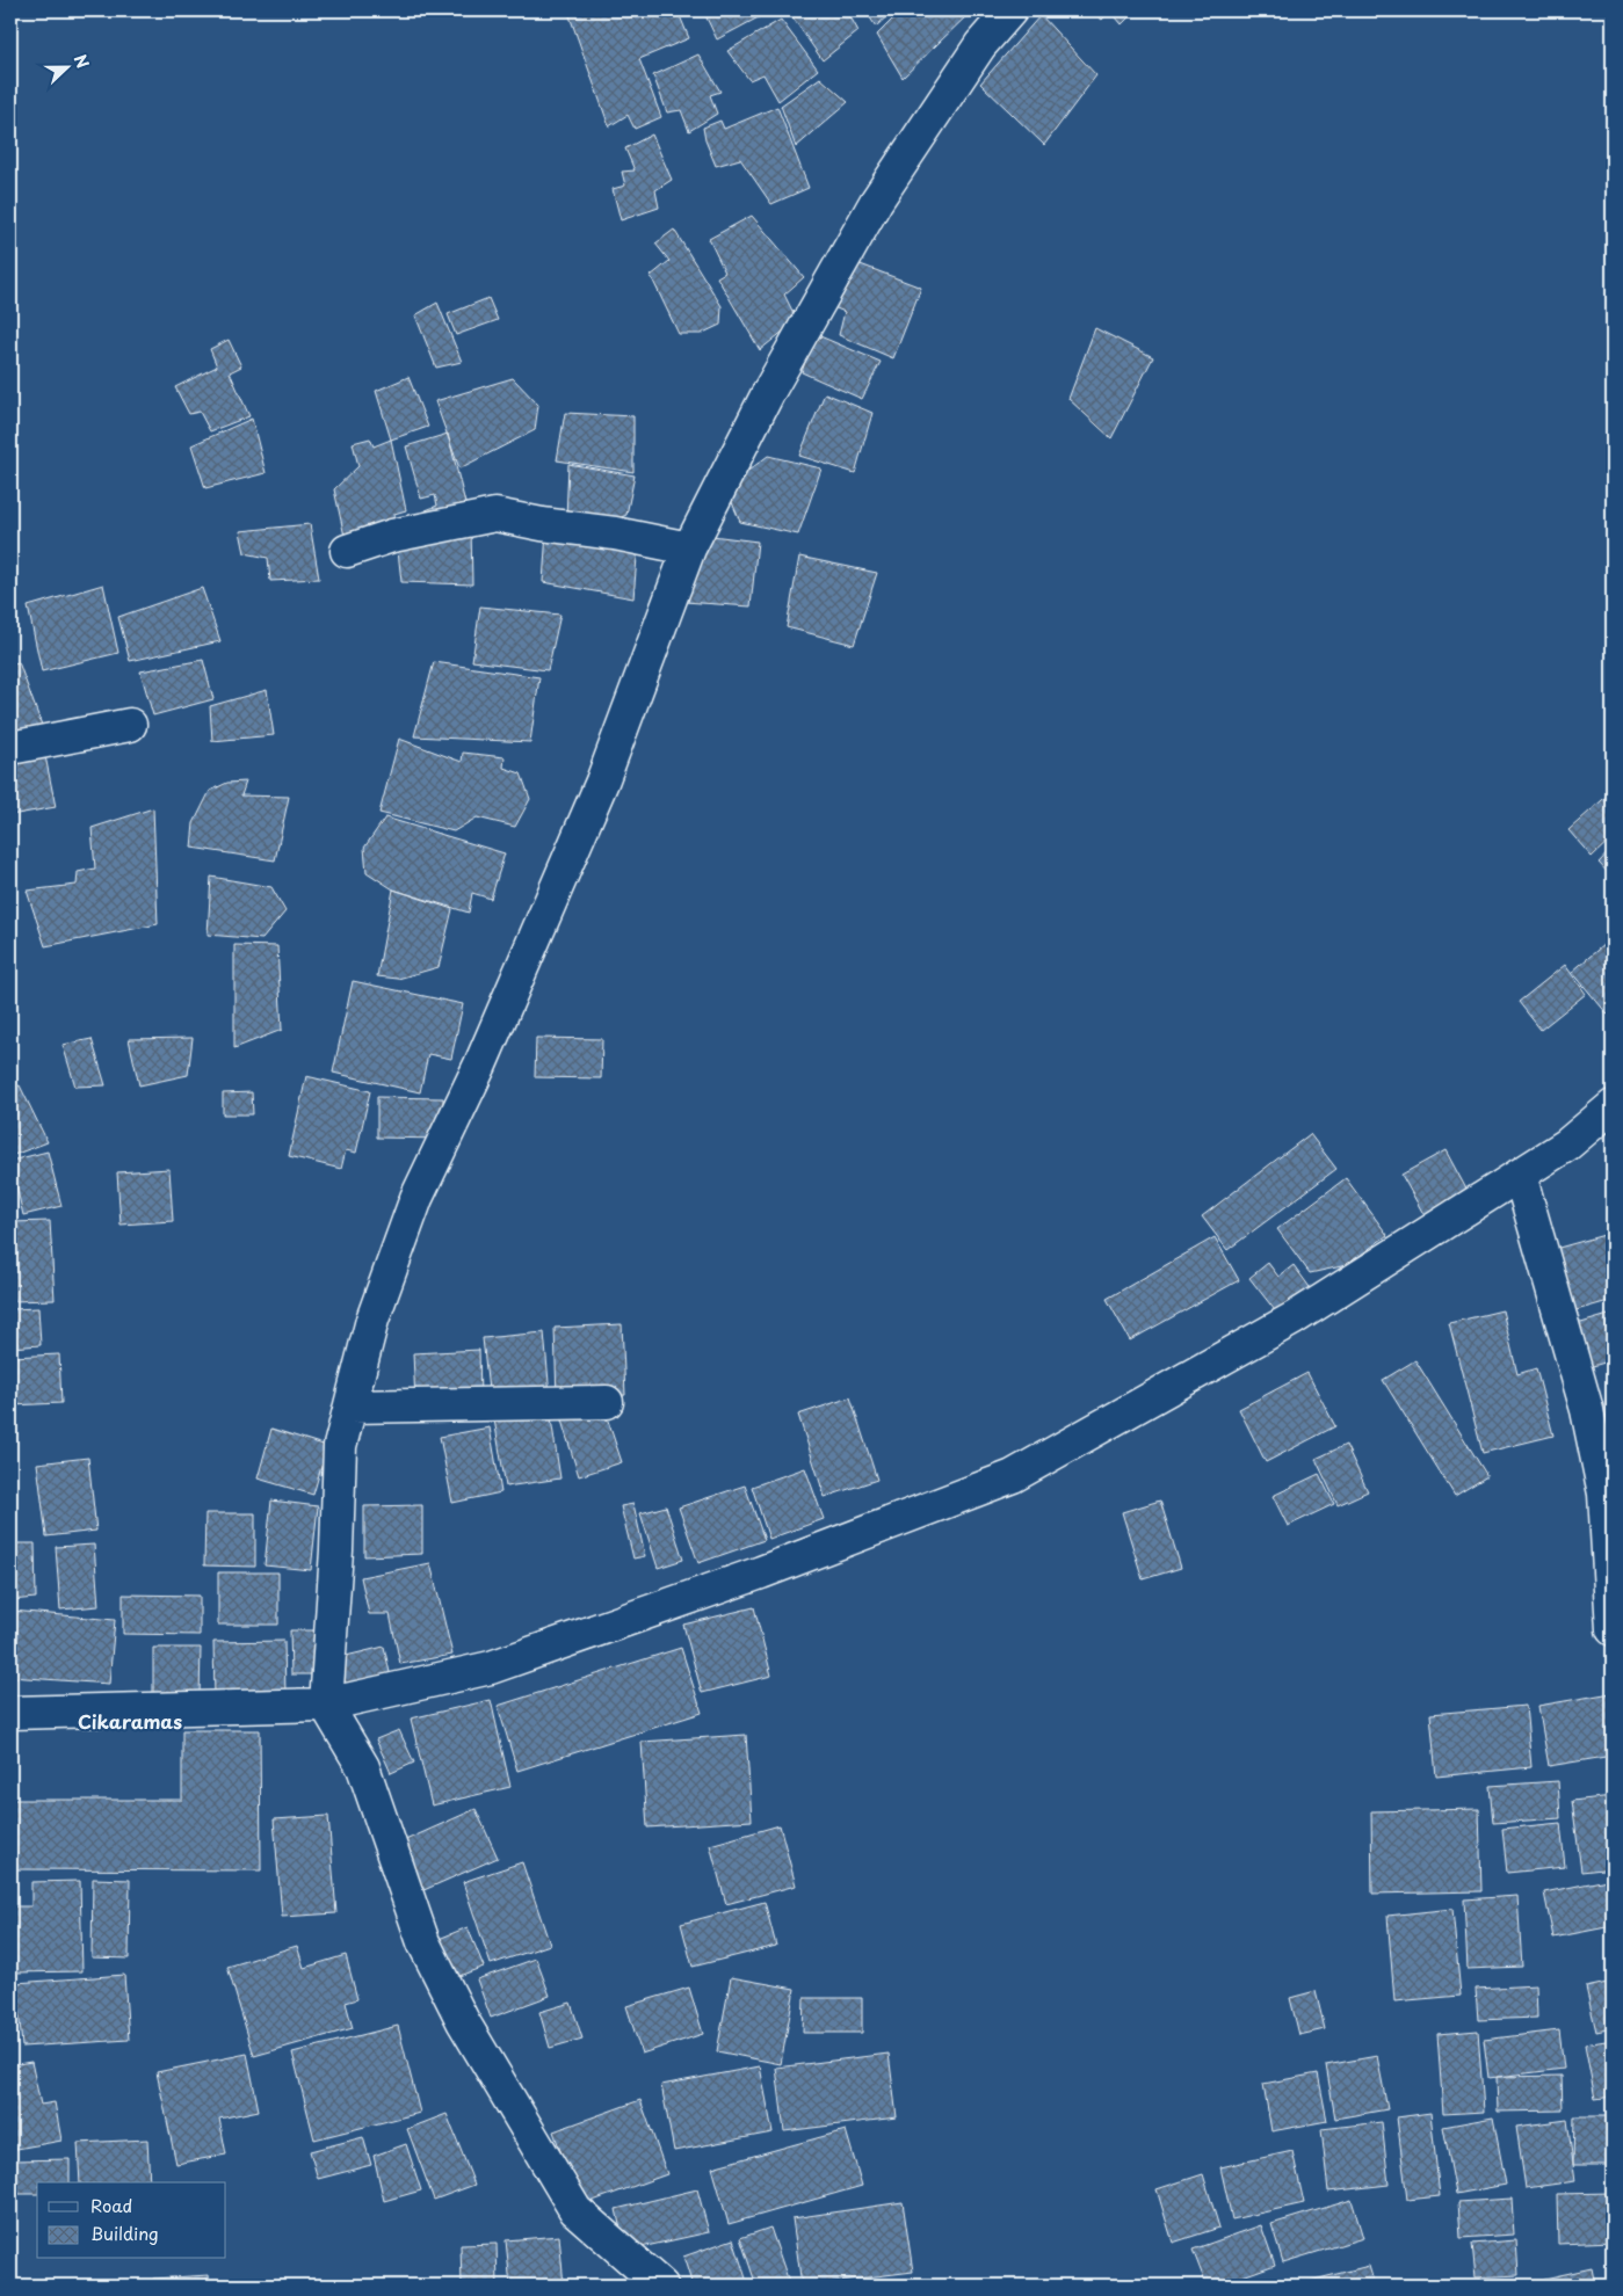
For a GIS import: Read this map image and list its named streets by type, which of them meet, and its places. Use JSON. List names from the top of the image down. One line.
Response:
{"districts":["Cikaramas"],"legend":["Road","Building"],"north":"right"}
